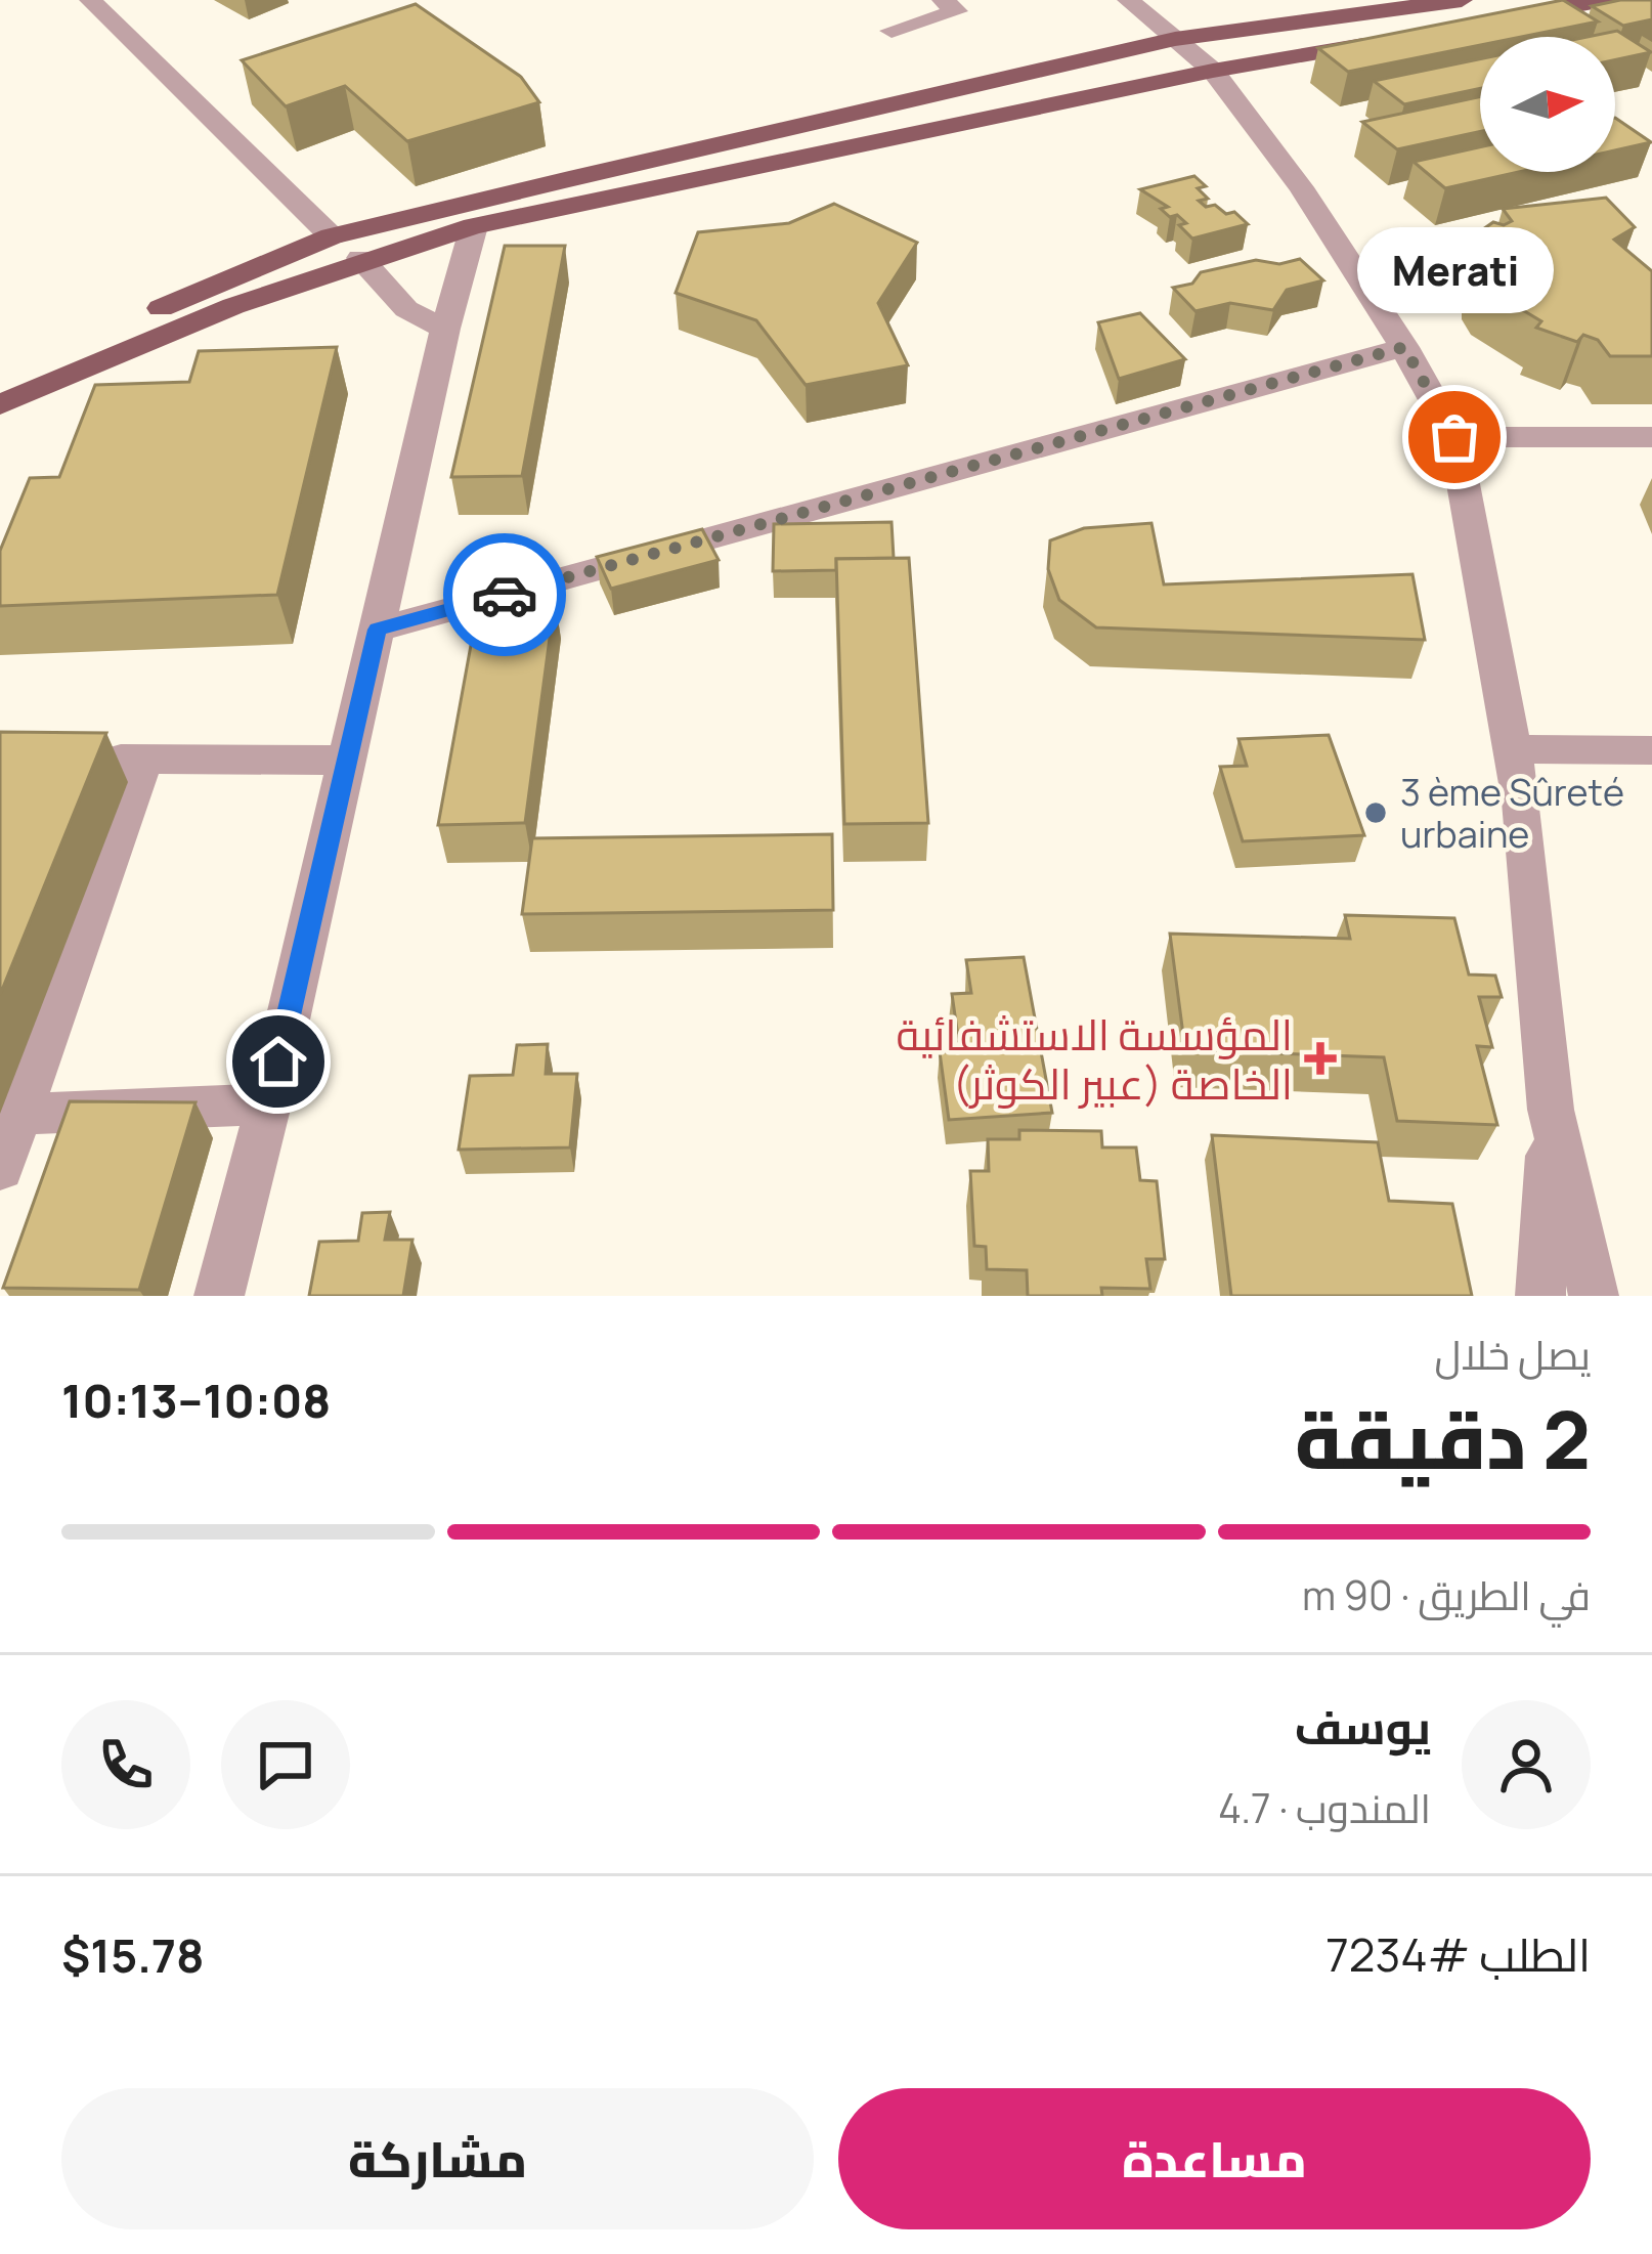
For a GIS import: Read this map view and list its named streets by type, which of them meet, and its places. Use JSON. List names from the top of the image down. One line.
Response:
{"places":{"other":["Merati","3 ème Sûreté urbaine"],"health":["المؤسسة الاستشفائية الخاصة (عبير الكوثر)"]},"north":"right","page":{"bubble":"Merati","heading":["2 دقيقة","يصل خلال","10:08–10:13"],"panel":["يوسف","المندوب · 4.7","الطلب #7234","$15.78"],"bar":"في الطريق · 90 m","buttons":["مساعدة","مشاركة"]}}
